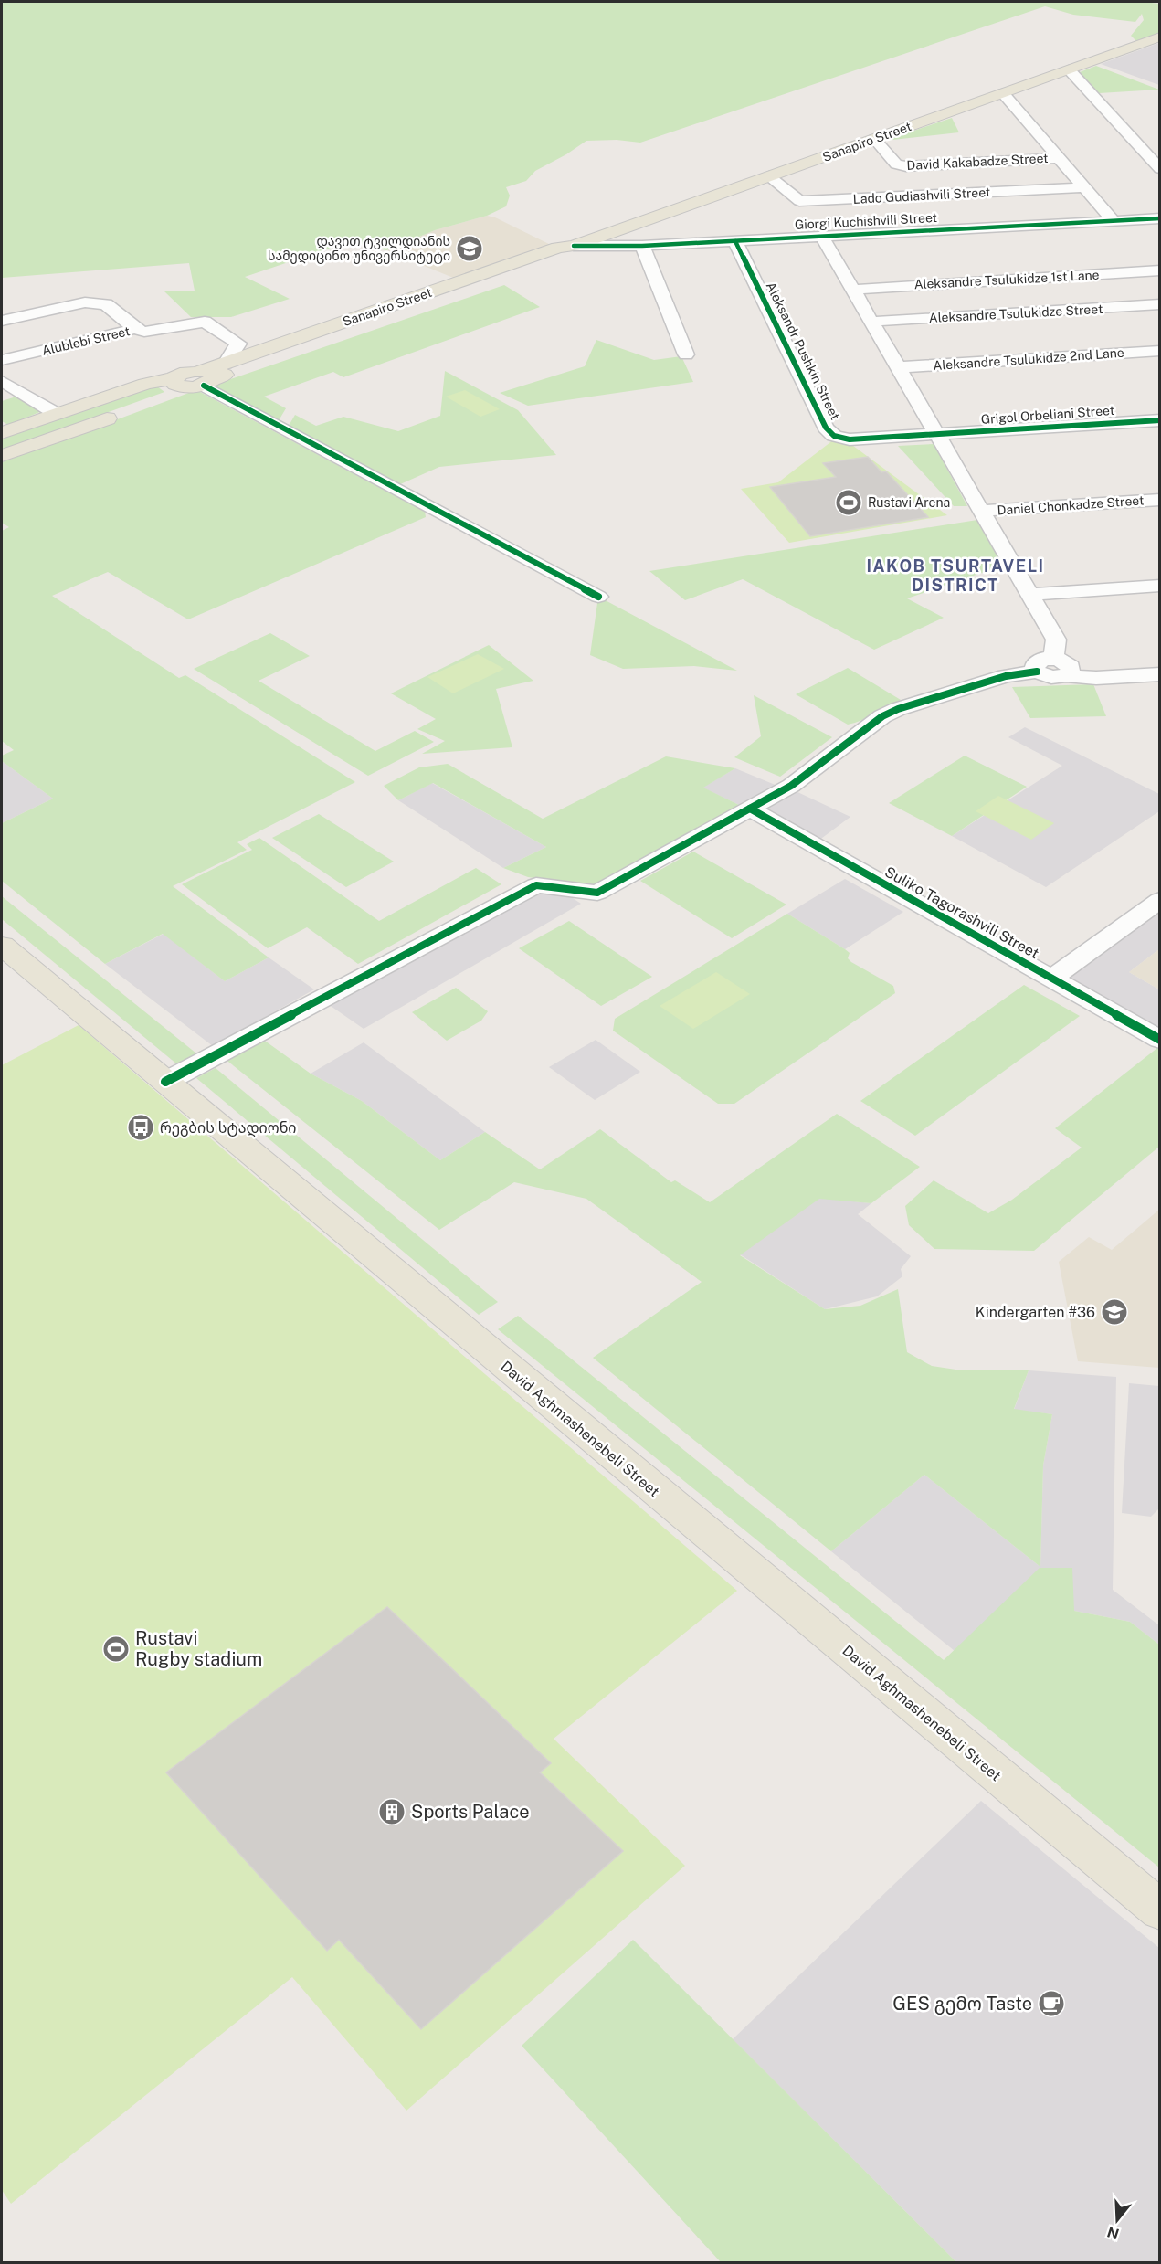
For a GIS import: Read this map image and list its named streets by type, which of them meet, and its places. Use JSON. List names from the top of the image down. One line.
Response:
{"streets":{"main road":["Sanapiro Street","David Aghmashenebeli Street"],"street":["David Kakabadze Street","Lado Gudiashvili Street","Giorgi Kuchishvili Street","Aleksandre Tsulukidze 1st Lane","Aleksandre Tsulukidze Street","Alublebi Street","Aleksandr Pushkin Street","Aleksandre Tsulukidze 2nd Lane","Grigol Orbeliani Street","Daniel Chonkadze Street","Suliko Tagorashvili Street"]},"crossings":[["Sanapiro Street","David Kakabadze Street"],["Sanapiro Street","Lado Gudiashvili Street"],["Sanapiro Street","Giorgi Kuchishvili Street"],["Sanapiro Street","Alublebi Street"],["Giorgi Kuchishvili Street","Aleksandr Pushkin Street"],["Aleksandr Pushkin Street","Grigol Orbeliani Street"]],"districts":["IAKOB TSURTAVELI DISTRICT"],"places":{"school or university":["დავით ტვილდიანის სამედიცინო უნივერსიტეტი","Kindergarten #36"],"sports":["Rustavi Arena","Rustavi Rugby stadium"],"bus stop":["რეგბის სტადიონი"],"building":["Sports Palace"],"cafe":["GES გემო Taste"]},"north":"bottom"}
